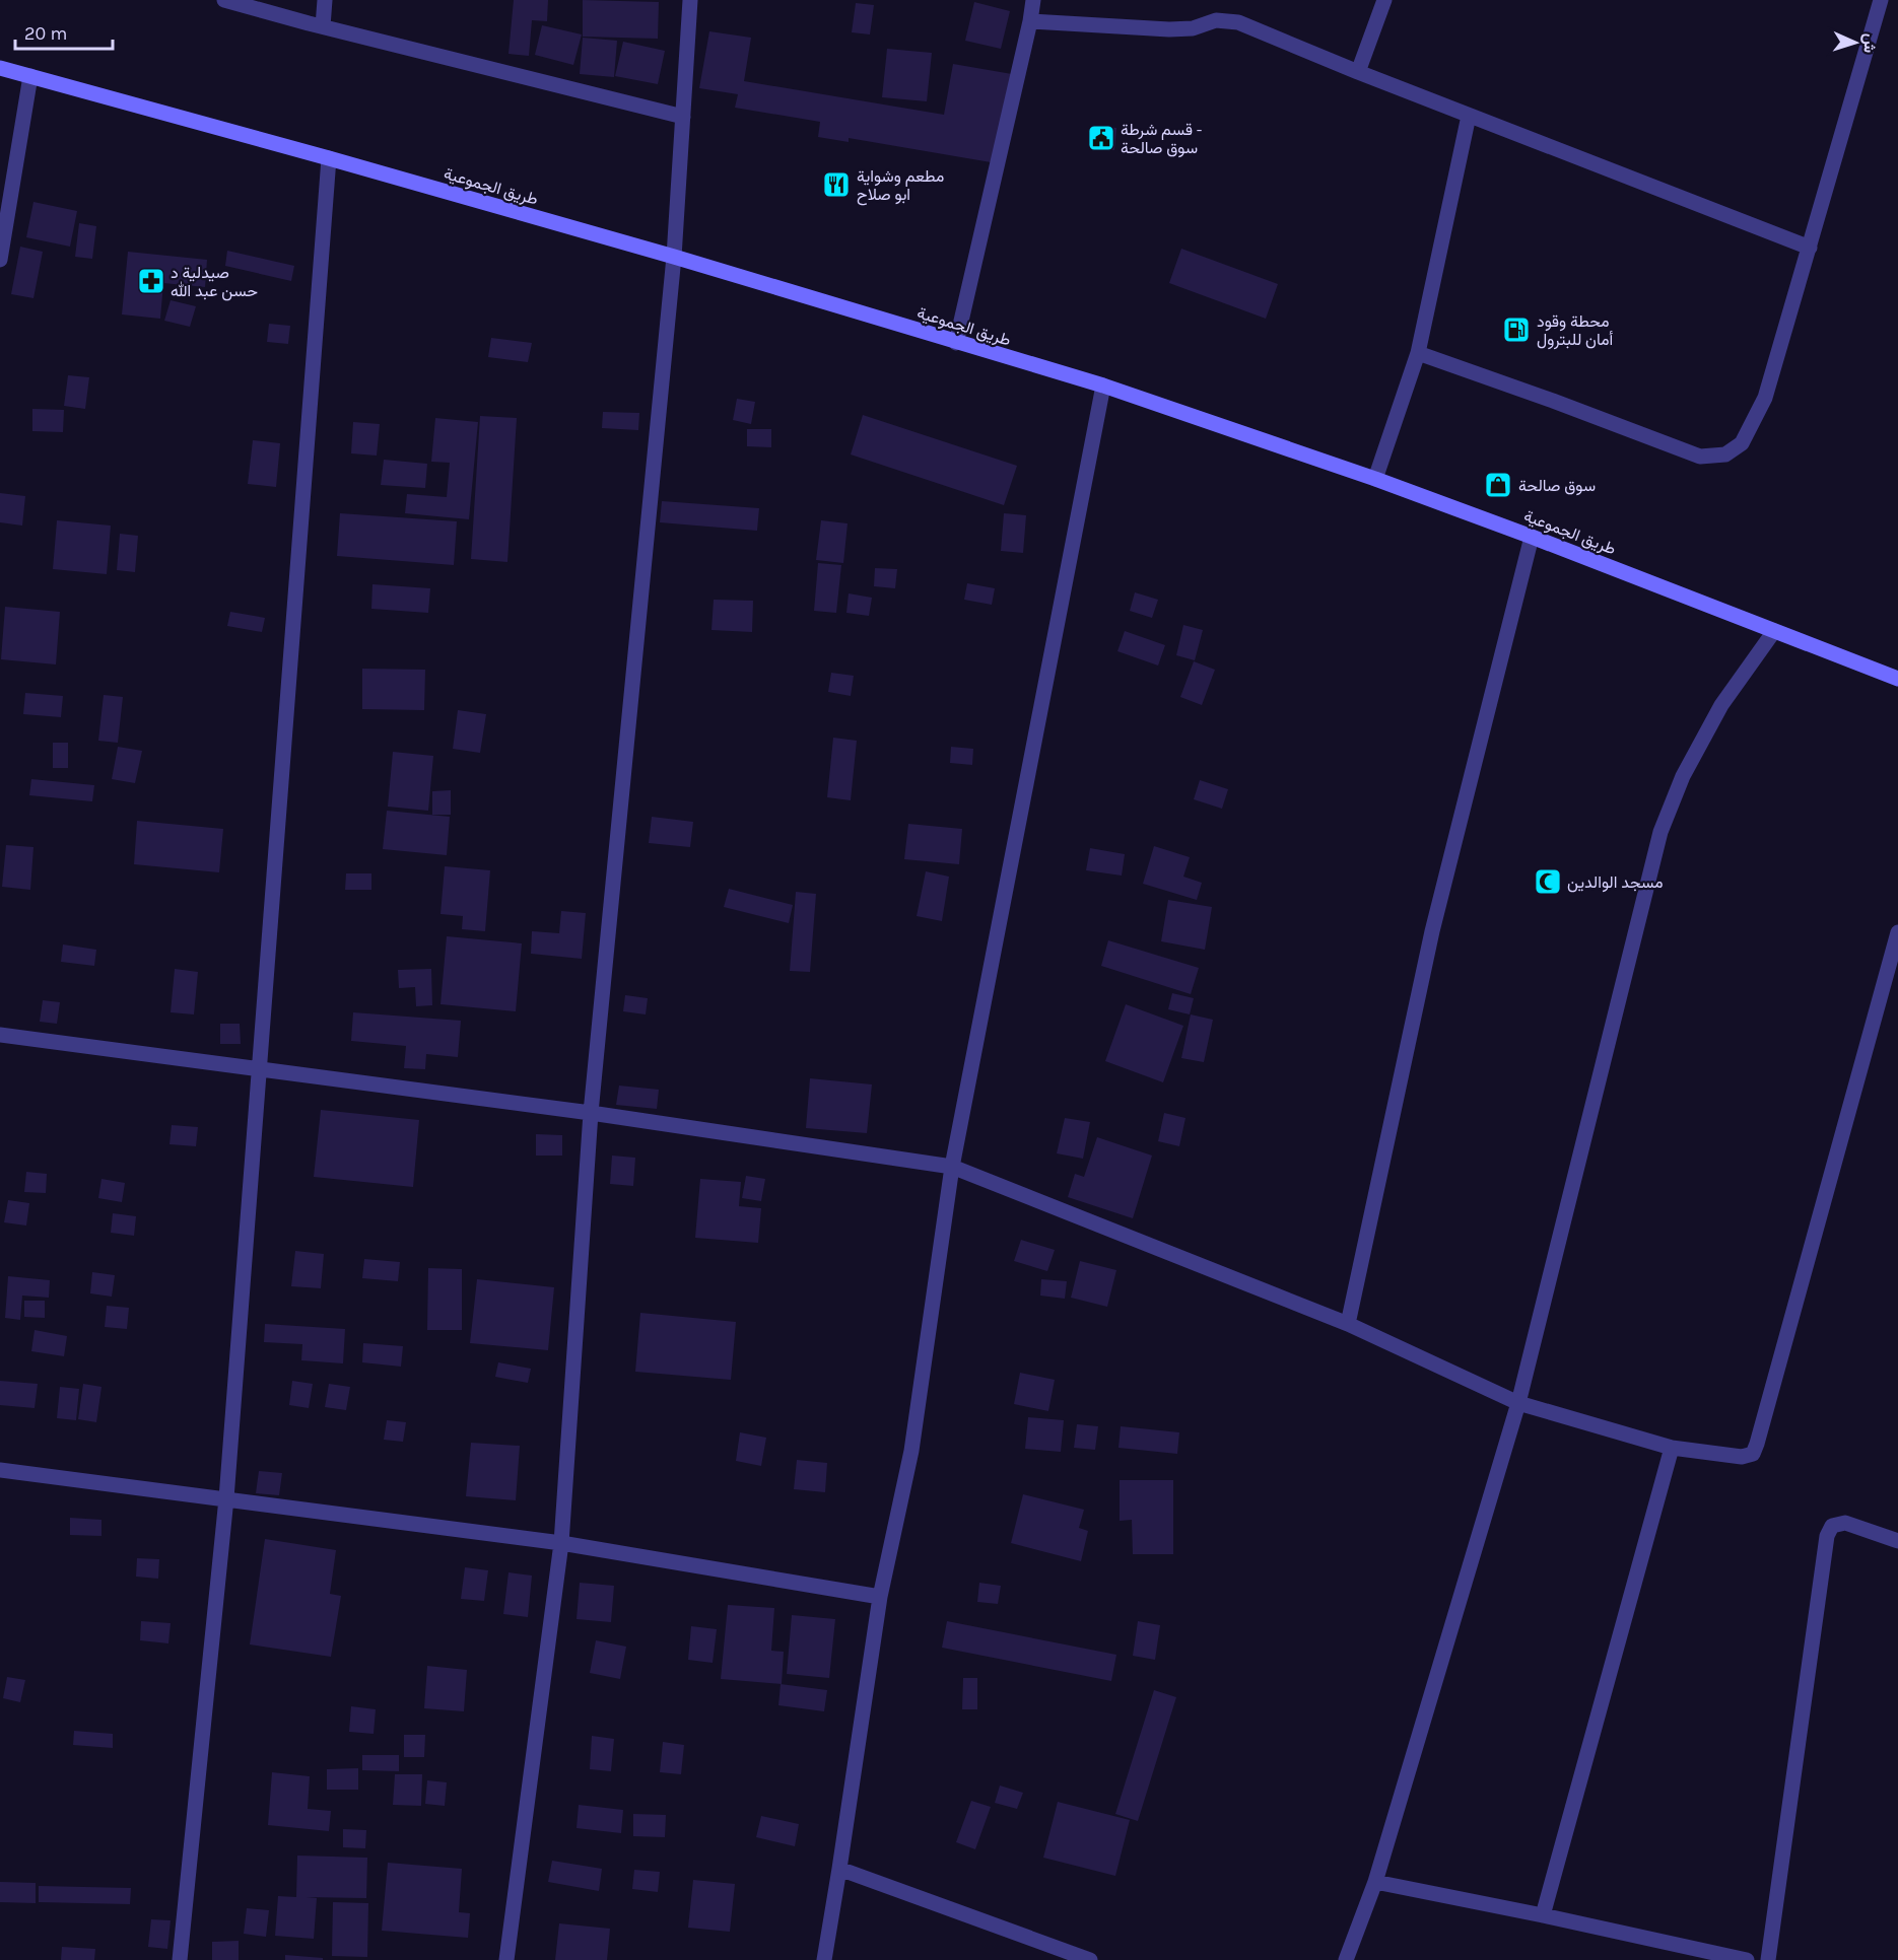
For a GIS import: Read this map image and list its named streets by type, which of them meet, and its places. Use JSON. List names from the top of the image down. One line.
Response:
{"streets":{"main road":["طريق الجموعية"]},"places":{"public building":["قسم شرطة - سوق صالحة"],"restaurant":["مطعم وشواية ابو صلاح"],"pharmacy":["صيدلية د حسن عبد الله"],"fuel station":["محطة وقود أمان للبترول"],"shop":["سوق صالحة"],"mosque":["مسجد الوالدين"]},"scale_bar":"20 m","north":"right"}
